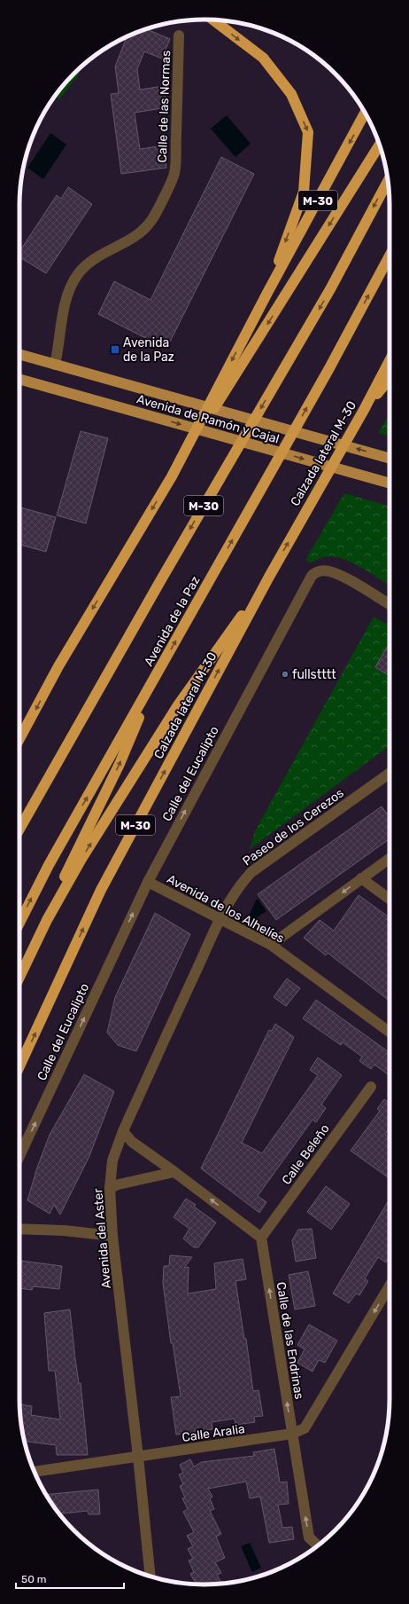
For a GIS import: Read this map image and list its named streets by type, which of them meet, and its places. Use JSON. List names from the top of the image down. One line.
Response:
{"streets":{"highway":["M-30","Calzada lateral M-30","Avenida de la Paz"],"main road":["Avenida de Ramón y Cajal"],"street":["Calle de las Normas","Calle del Eucalipto","Paseo de los Cerezos","Avenida de los Alhelíes","Calle Beleño","Avenida del Aster","Calle de las Endrinas","Calle Aralia"]},"crossings":[["Calle de las Normas","Avenida de Ramón y Cajal"],["Calle del Eucalipto","Avenida de los Alhelíes"],["Paseo de los Cerezos","Avenida de los Alhelíes"],["Paseo de los Cerezos","Avenida del Aster"],["Avenida de los Alhelíes","Avenida del Aster"],["Calle Beleño","Calle de las Endrinas"],["Avenida del Aster","Calle Aralia"],["Calle de las Endrinas","Calle Aralia"]],"one_way":["Calle del Eucalipto","Calle de las Endrinas"],"places":{"transit":["Avenida de la Paz"],"other":["fullstttt"]},"scale_bar":"50 m"}
